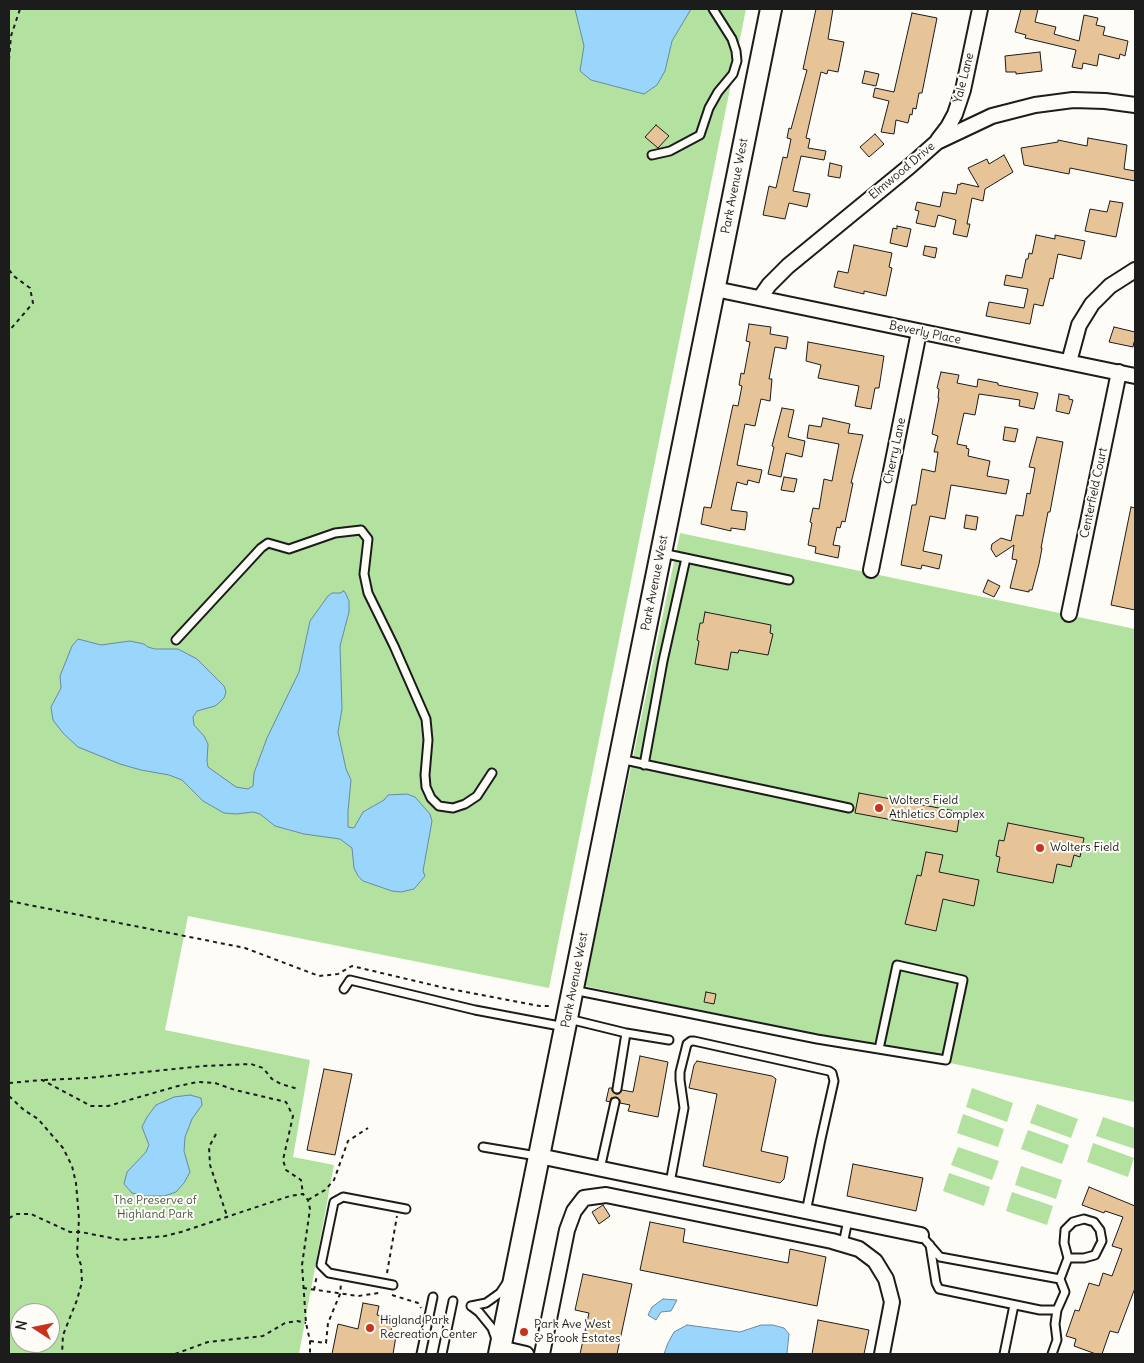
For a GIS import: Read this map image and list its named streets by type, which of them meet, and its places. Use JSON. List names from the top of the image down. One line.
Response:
{"streets":{"street":["Yale Lane","Elmwood Drive","Park Avenue West","Beverly Place","Cherry Lane","Centerfield Court"]},"crossings":[["Yale Lane","Elmwood Drive"],["Elmwood Drive","Beverly Place"],["Park Avenue West","Beverly Place"],["Beverly Place","Cherry Lane"],["Beverly Place","Centerfield Court"]],"parks":["The Preserve of Highland Park"],"places":["Wolters Field Athletics Complex","Wolters Field","Higland Park Recreation Center","Park Ave West & Brook Estates"],"north":"left"}
